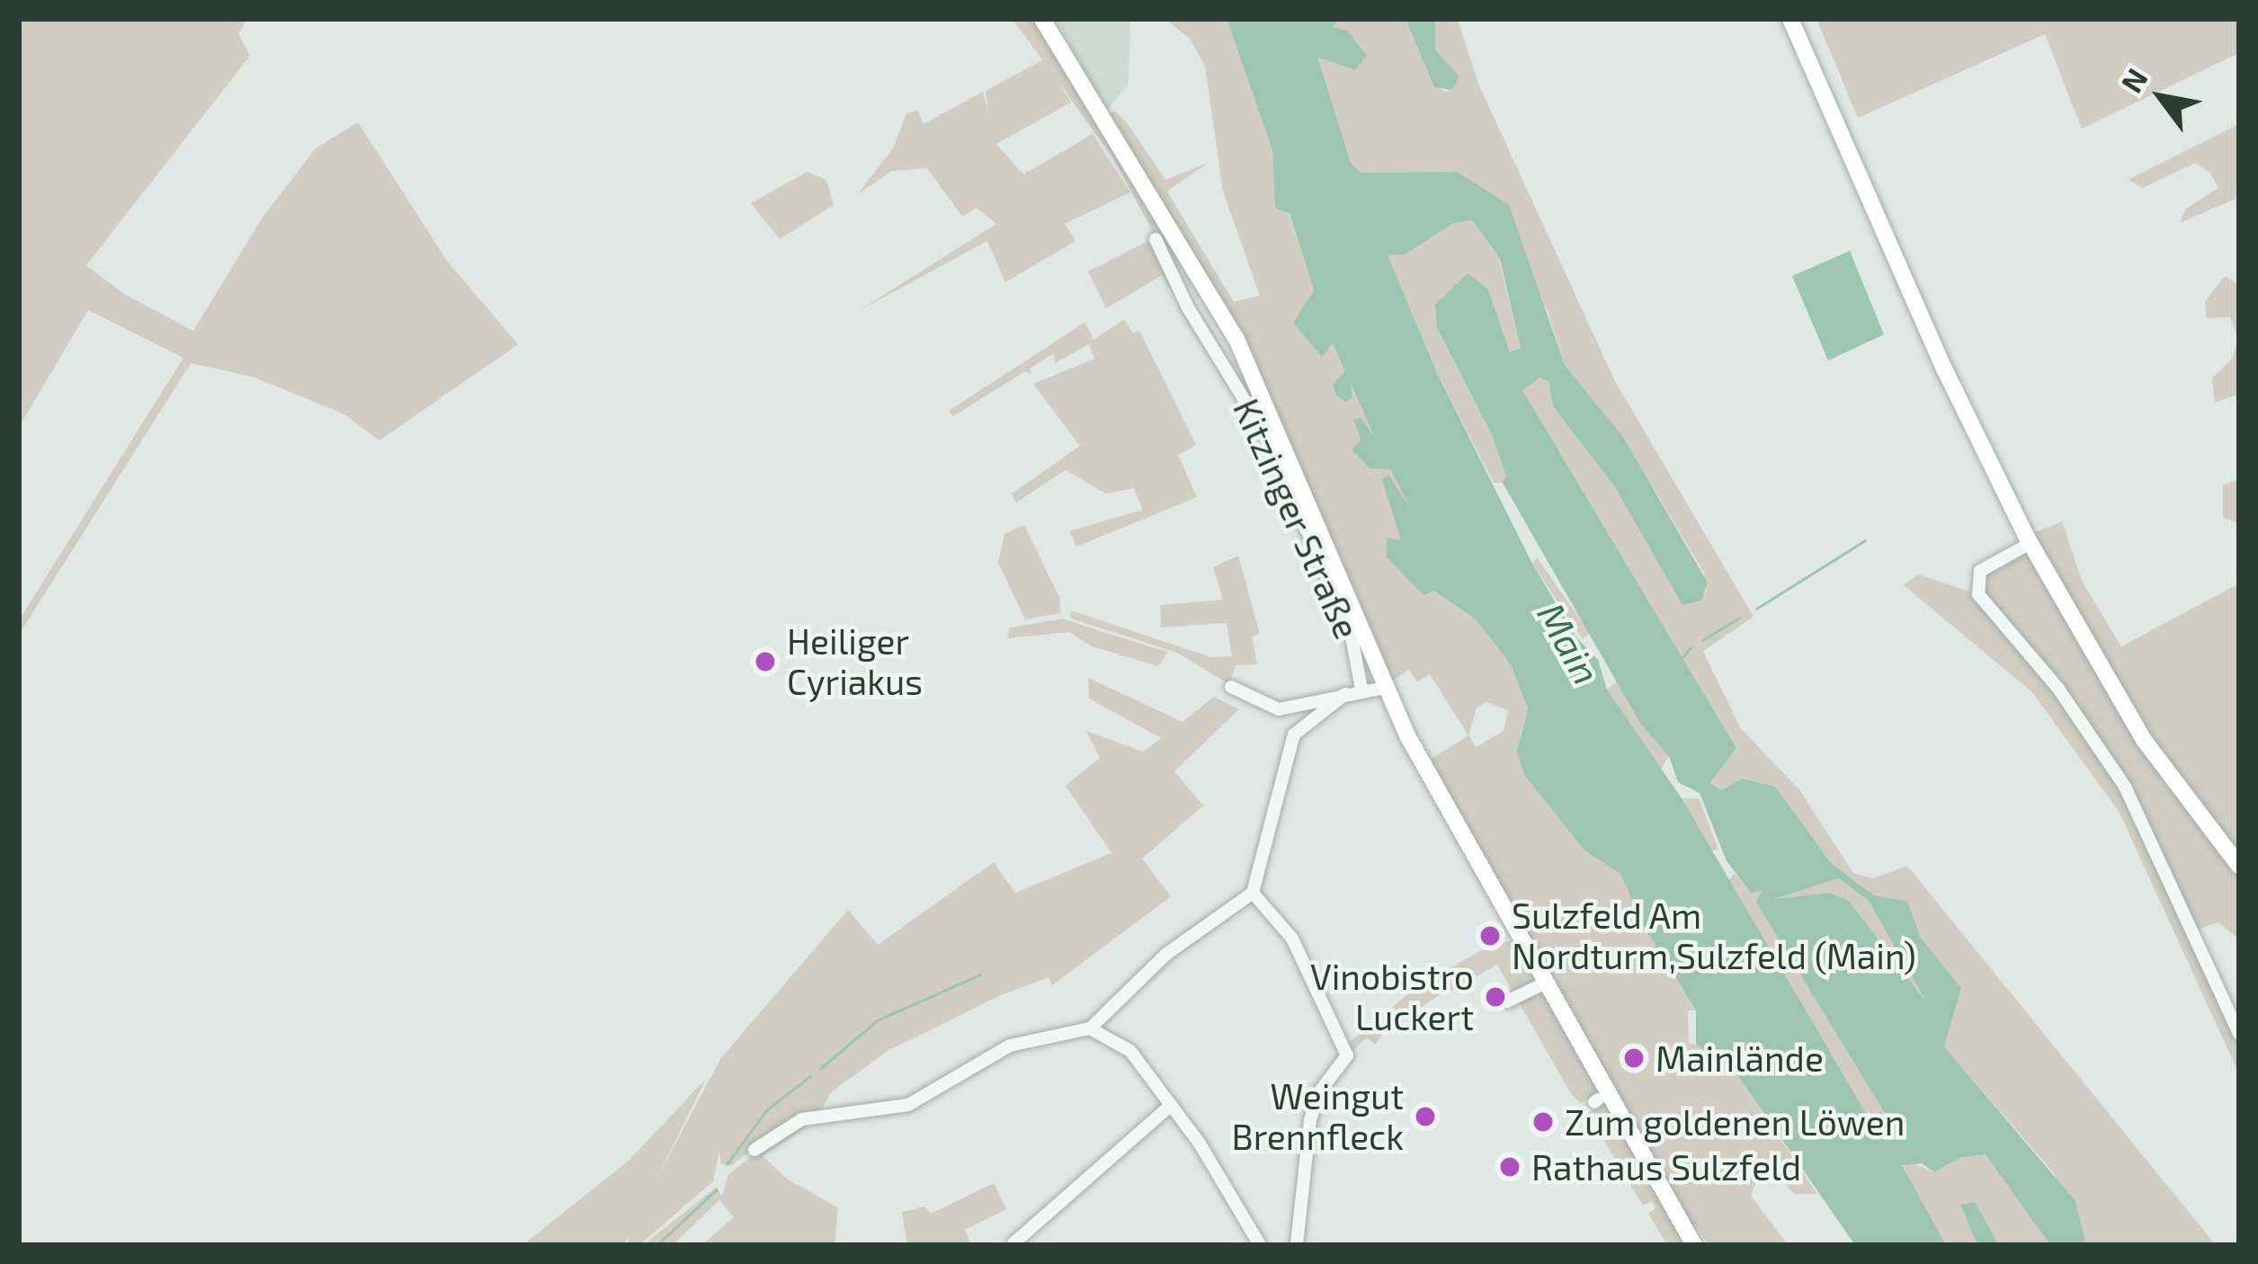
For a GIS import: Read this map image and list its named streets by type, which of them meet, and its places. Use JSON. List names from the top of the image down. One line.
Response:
{"streets":{"street":["Kitzinger Straße"]},"water":["Main"],"places":["Heiliger Cyriakus","Sulzfeld Am Nordturm,Sulzfeld (Main)","Vinobistro Luckert","Mainlände","Weingut Brennfleck","Zum goldenen Löwen","Rathaus Sulzfeld"],"north":"top left"}
